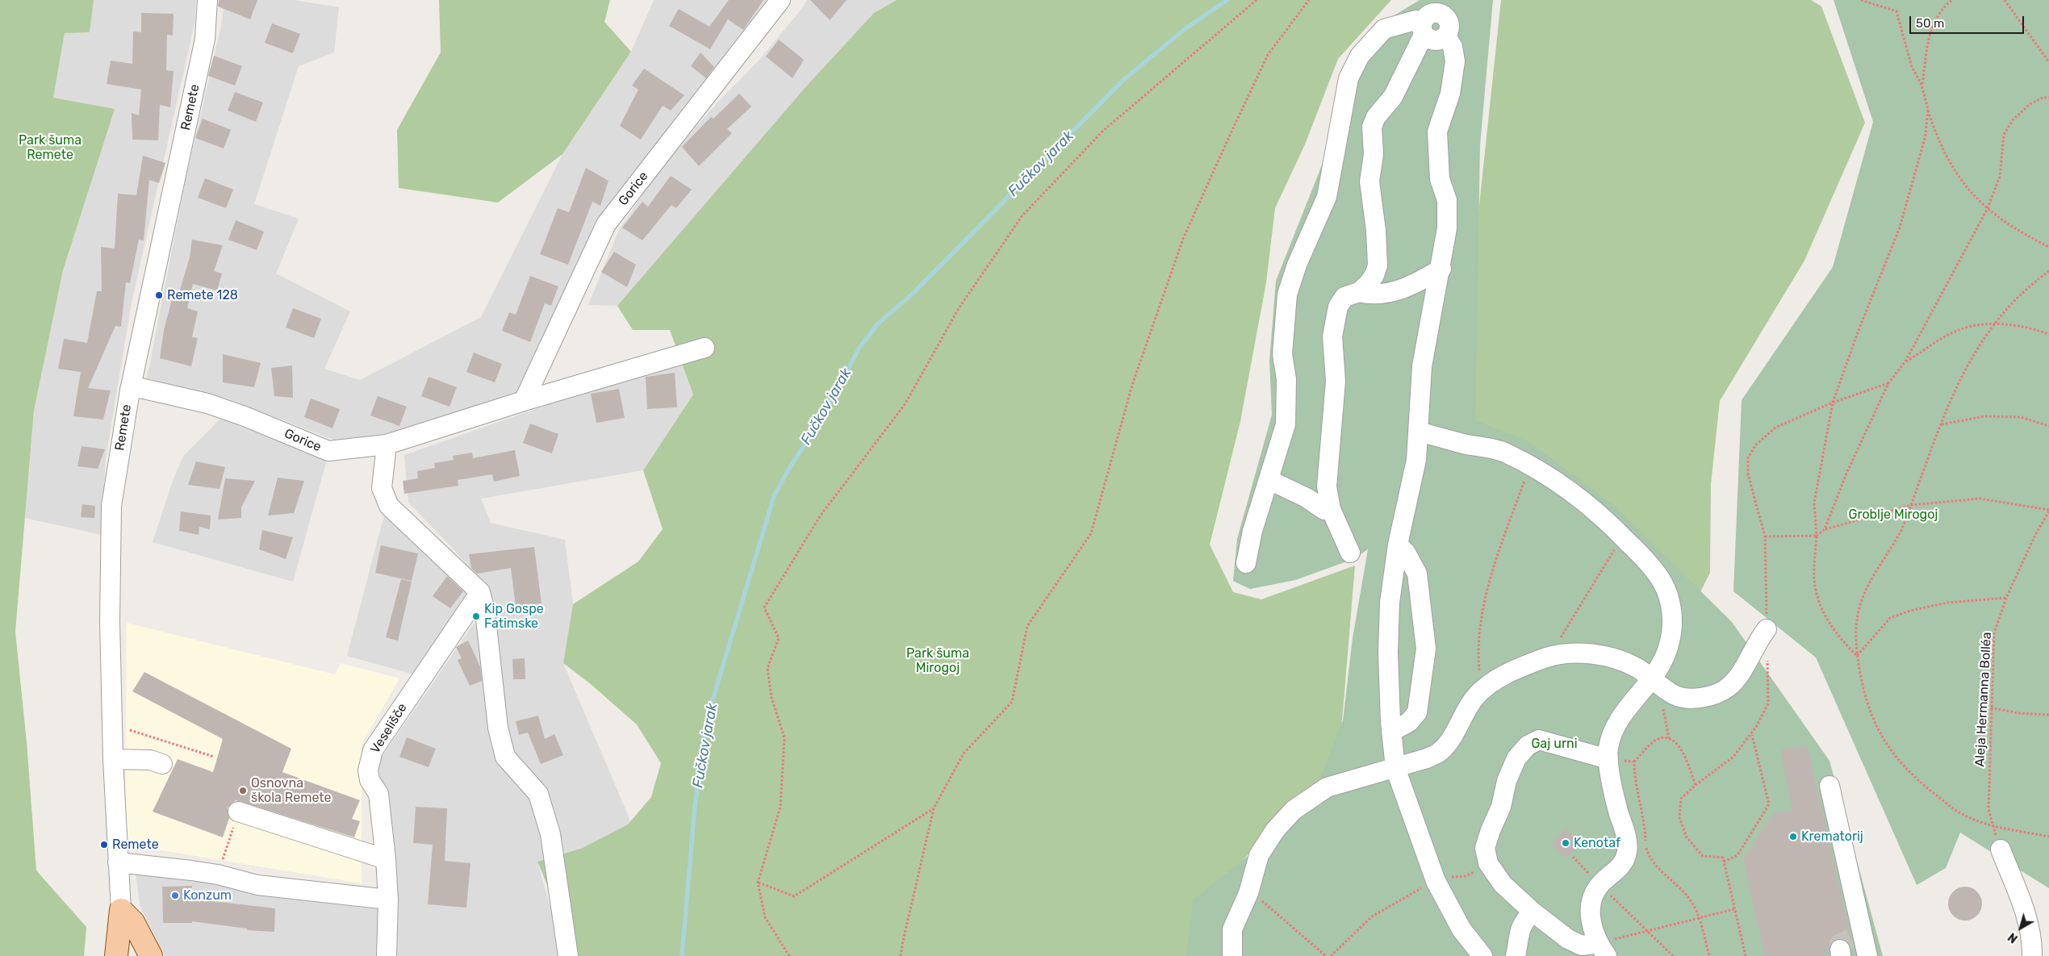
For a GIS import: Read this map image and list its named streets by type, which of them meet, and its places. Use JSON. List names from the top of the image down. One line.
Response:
{"streets":{"street":["Remete","Gorice","Veselišče"],"path":["Aleja Hermanna Bolléa"]},"crossings":[["Remete","Gorice"]],"water":["Fučkov jarak"],"parks":["Park šuma Remete","Groblje Mirogoj","Park šuma Mirogoj","Gaj urni"],"places":["Remete 128","Kip Gospe Fatimske","Osnovna škola Remete","Krematorij","Kenotaf","Remete","Konzum"],"scale_bar":"50 m","north":"bottom left"}
